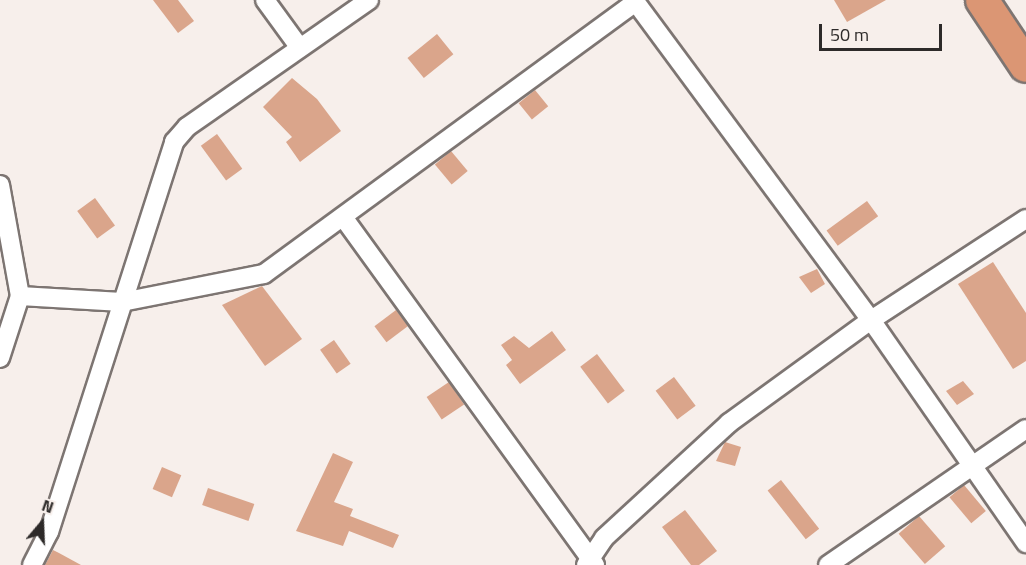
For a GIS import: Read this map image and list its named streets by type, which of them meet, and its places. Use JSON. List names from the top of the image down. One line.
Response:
{"scale_bar":"50 m","north":"top"}
